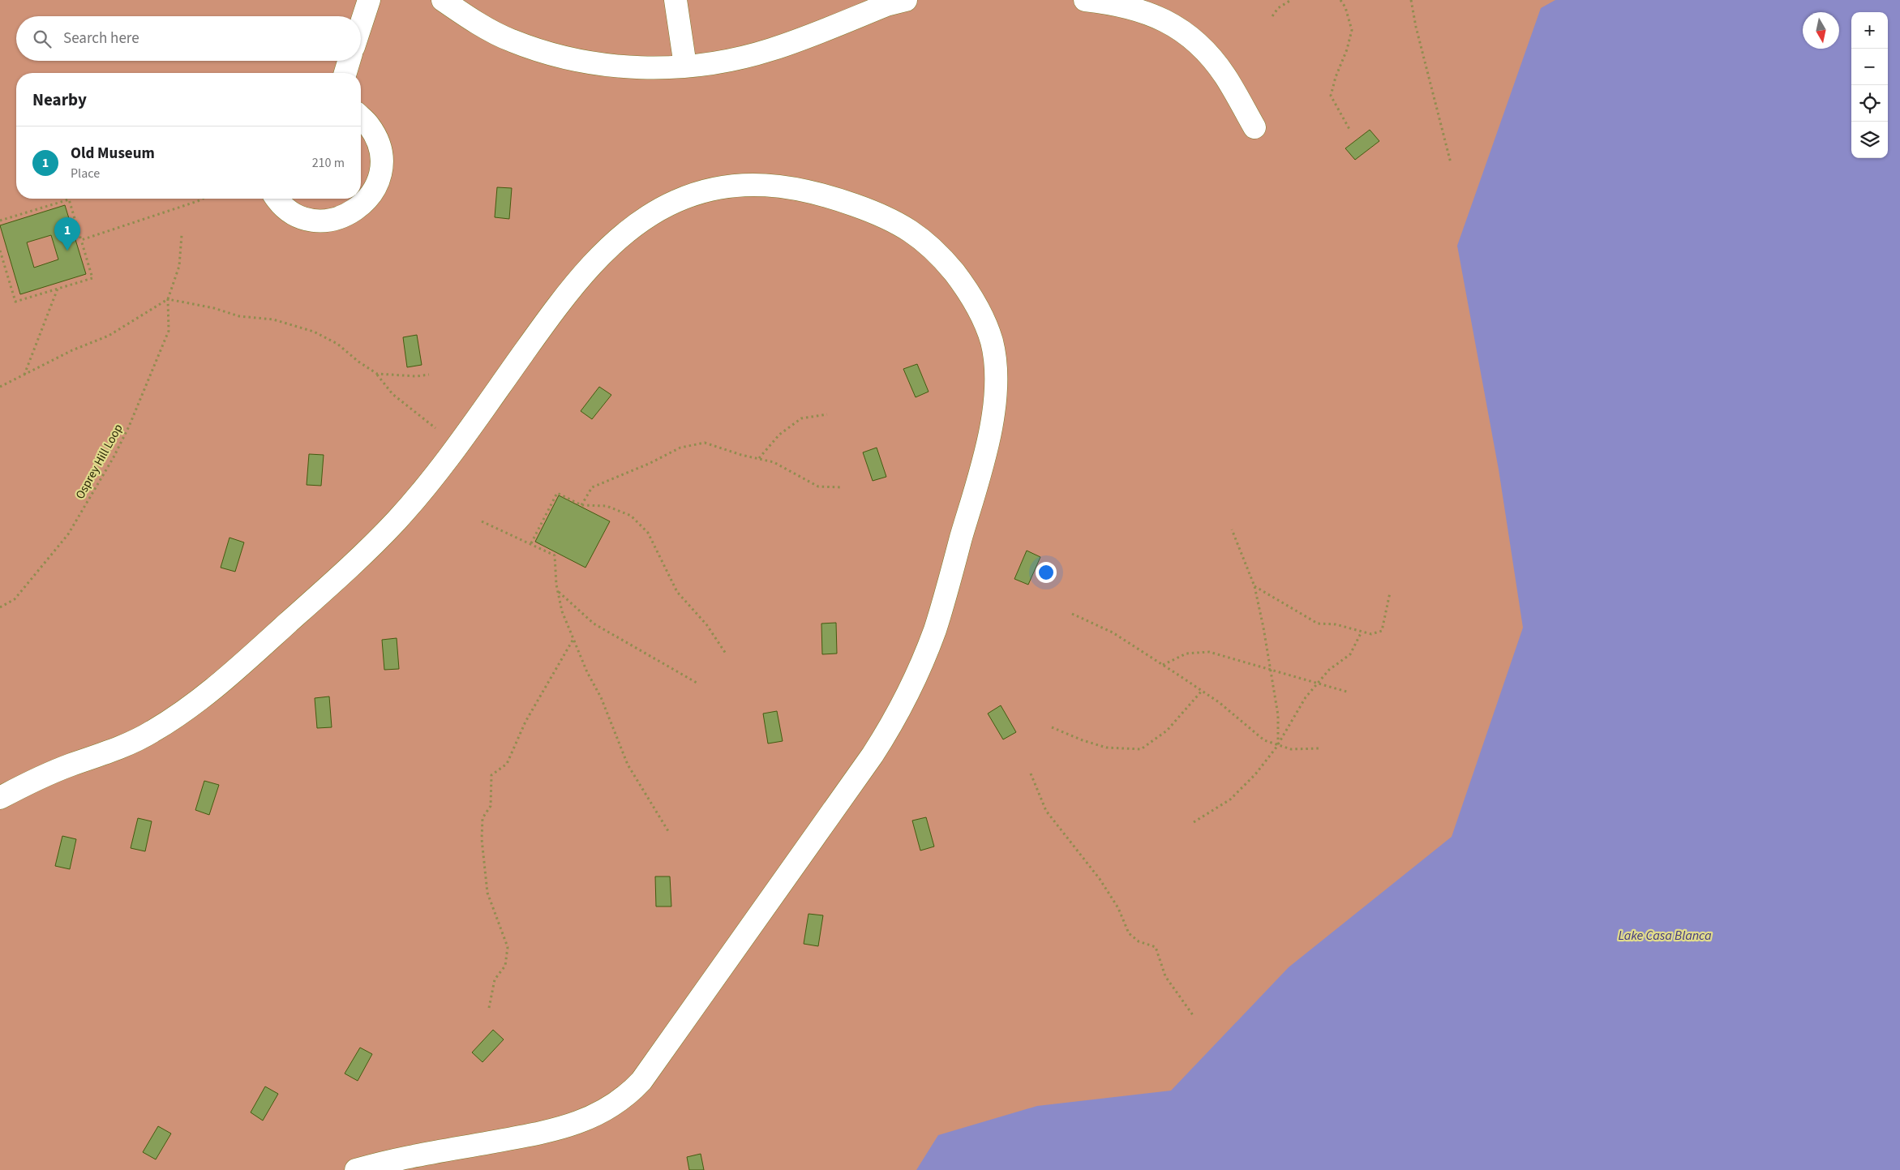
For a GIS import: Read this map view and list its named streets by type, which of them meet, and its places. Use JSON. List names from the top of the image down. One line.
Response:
{"streets":{"path":["Osprey Hill Loop"]},"water":["Lake Casa Blanca"],"north":"bottom","page":{"map_buttons":["+","−"],"search":"Search here","heading":"Nearby","list":[{"mark":"1","name":"Old Museum","note":"Place","value":"210 m"}],"pins":"1"}}
